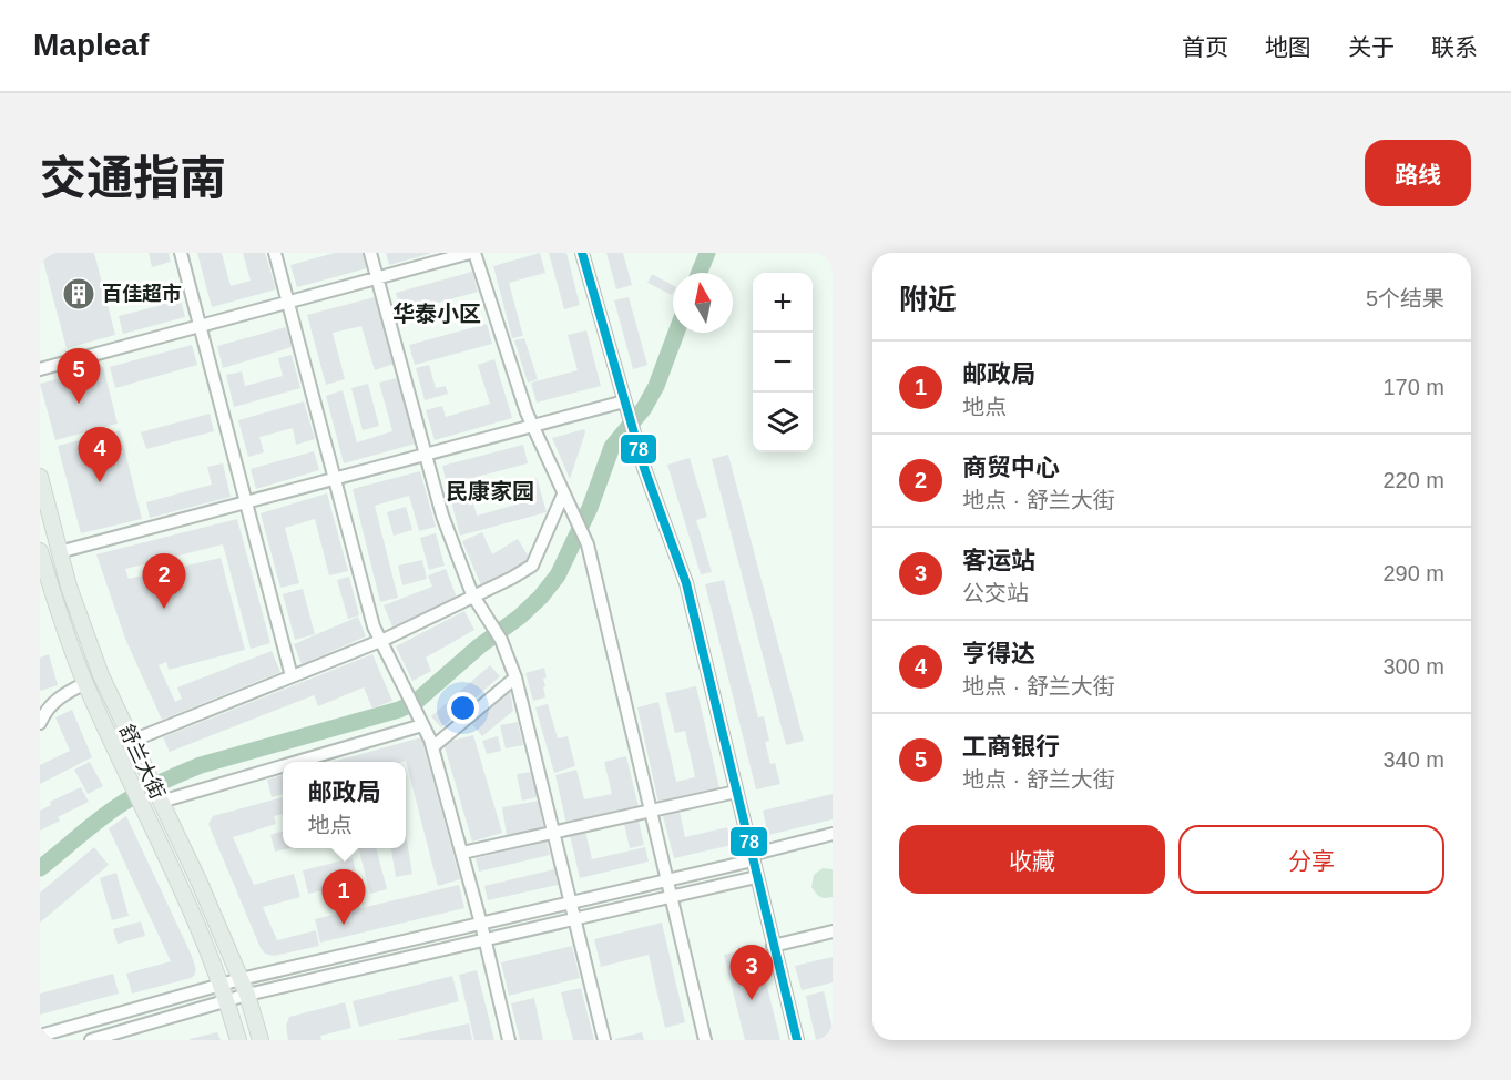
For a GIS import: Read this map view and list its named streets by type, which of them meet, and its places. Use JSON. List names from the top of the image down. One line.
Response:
{"streets":{"main road":["舒兰大街"]},"districts":["华泰小区","民康家园"],"places":{"building":["百佳超市"]},"lines":["transit line 78"],"north":"top","page":{"header":"Mapleaf","nav":["首页","地图","关于","联系"],"title":"交通指南","buttons":["路线",["收藏","分享"]],"heading":["附近","5个结果"],"map_buttons":["+","−"],"list":[{"mark":"1","name":"邮政局","note":"地点","value":"170 m"},{"mark":"2","name":"商贸中心","note":"地点 · 舒兰大街","value":"220 m"},{"mark":"3","name":"客运站","note":"公交站","value":"290 m"},{"mark":"4","name":"亨得达","note":"地点 · 舒兰大街","value":"300 m"},{"mark":"5","name":"工商银行","note":"地点 · 舒兰大街","value":"340 m"}],"pins":["5","4","2","1","3"],"popup":["邮政局","地点"]}}
